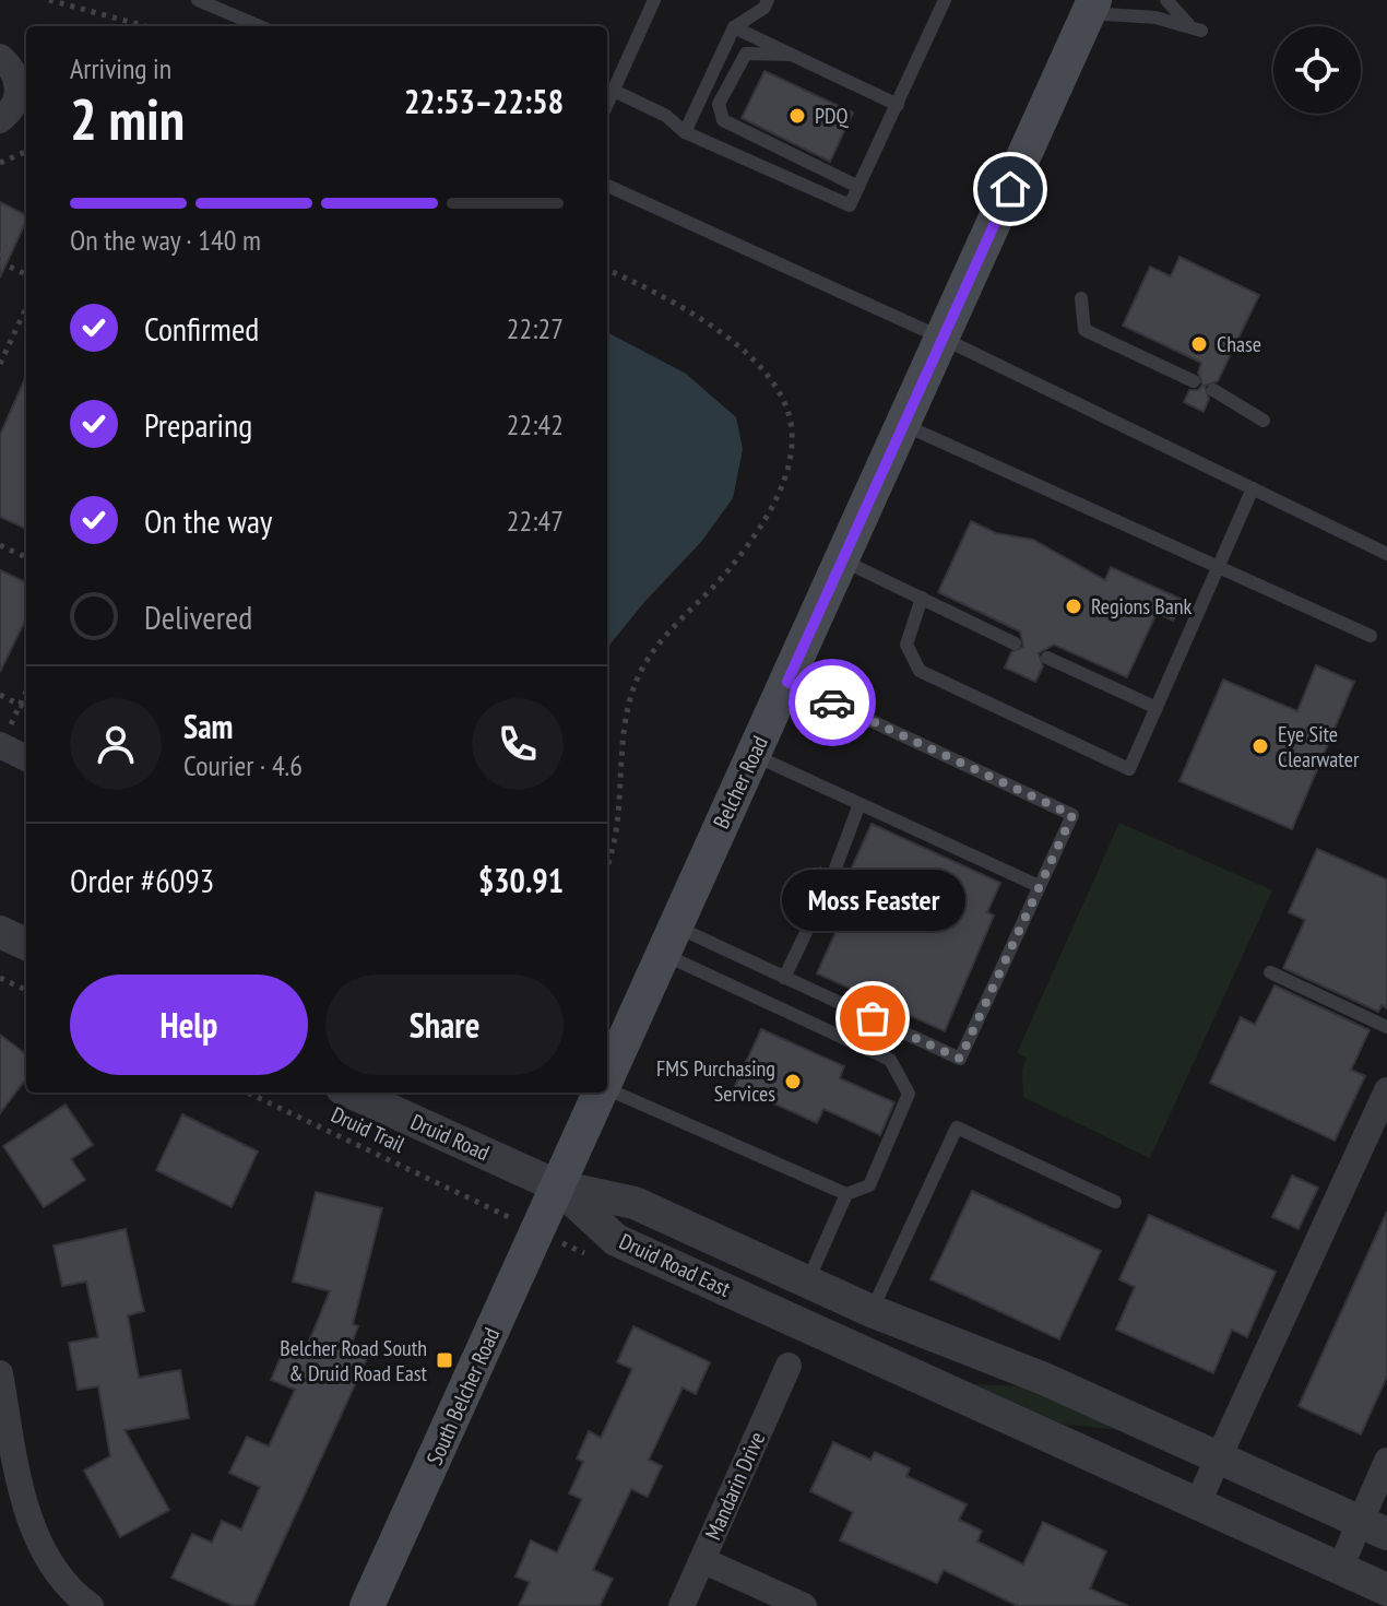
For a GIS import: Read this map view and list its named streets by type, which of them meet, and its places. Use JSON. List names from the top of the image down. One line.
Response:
{"streets":{"main road":["Belcher Road","South Belcher Road"],"street":["Druid Road","Druid Road East","Mandarin Drive"],"path":["Druid Trail"]},"crossings":[["Belcher Road","Druid Road"],["Belcher Road","Druid Road East"],["Belcher Road","South Belcher Road"],["Druid Road","Druid Road East"],["Druid Road","South Belcher Road"],["Druid Road East","South Belcher Road"]],"places":{"other":["PDQ","Chase","Regions Bank","Eye Site Clearwater","Moss Feaster","FMS Purchasing Services"],"transit":["Belcher Road South & Druid Road East"]},"page":{"heading":["2 min","Arriving in","22:53–22:58"],"panel":["Sam","Courier · 4.6","Order #6093","$30.91"],"bar":"On the way · 140 m","list":[["Confirmed","22:27"],["Preparing","22:42"],["On the way","22:47"],"Delivered"],"bubble":"Moss Feaster","buttons":["Help","Share"]}}
